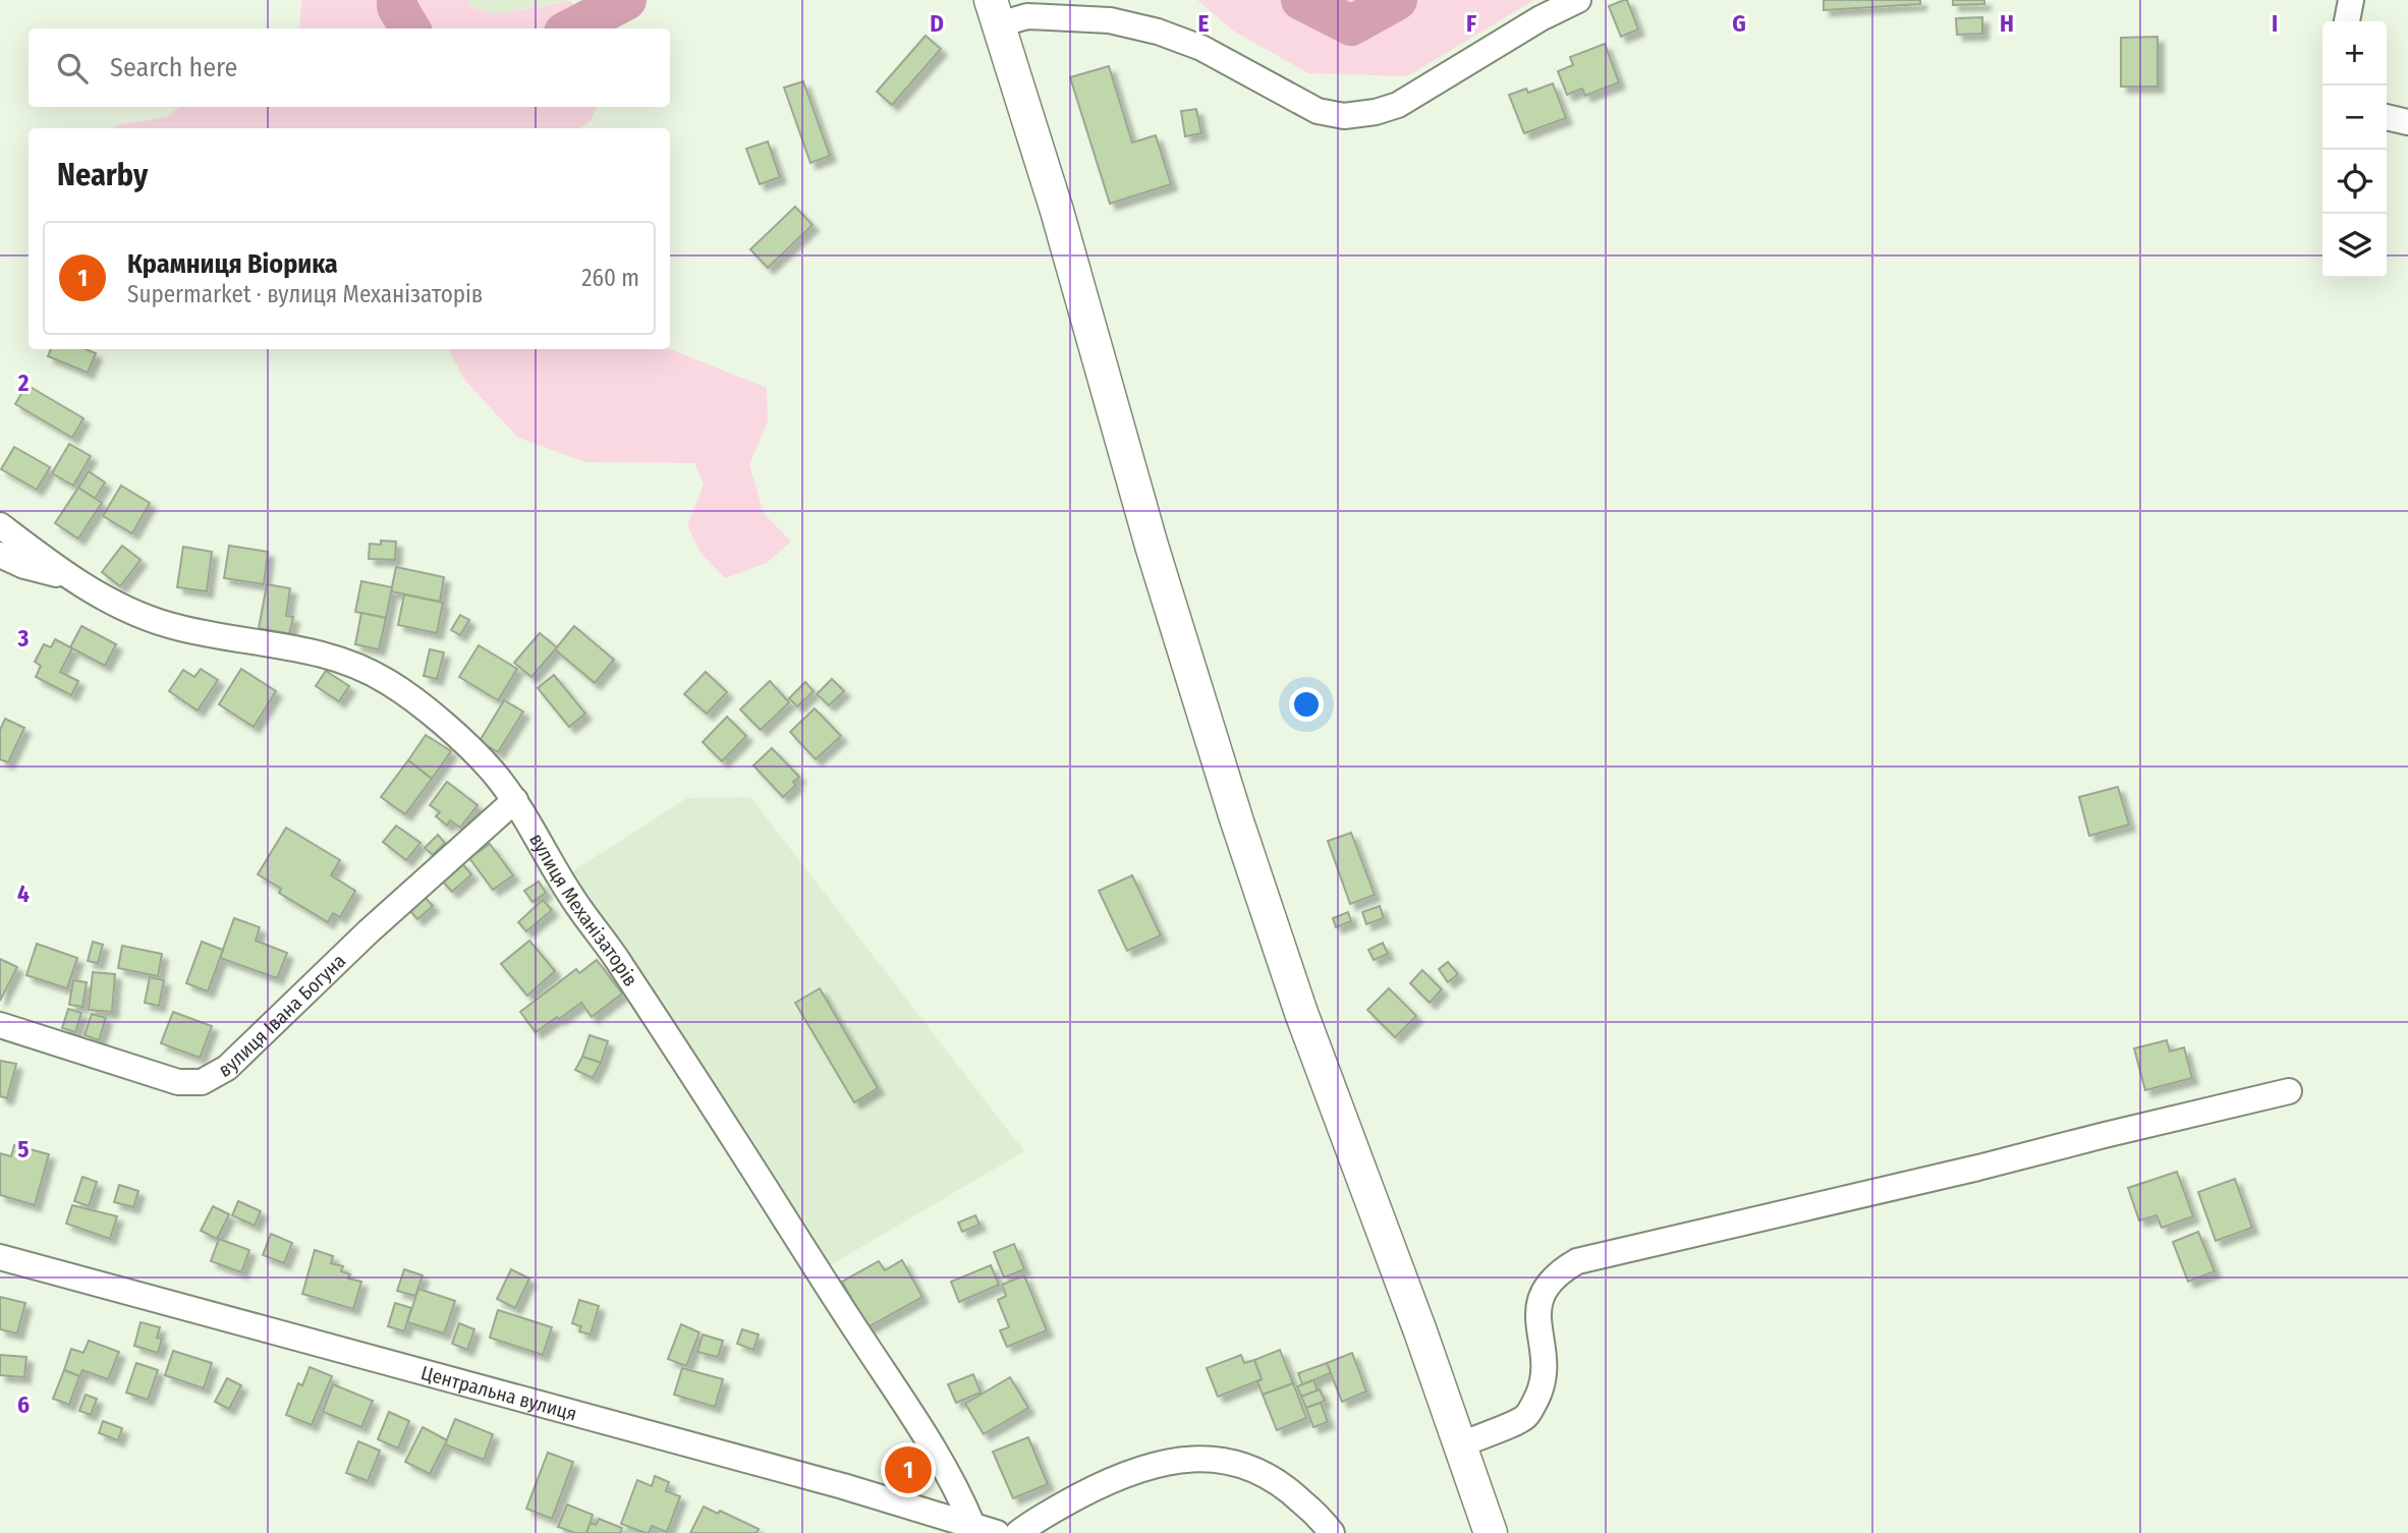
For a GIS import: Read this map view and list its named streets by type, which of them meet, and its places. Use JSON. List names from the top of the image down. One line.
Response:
{"streets":{"street":["вулиця Механізаторів","вулиця Івана Богуна","Центральна вулиця"]},"crossings":[["вулиця Механізаторів","вулиця Івана Богуна"],["вулиця Механізаторів","Центральна вулиця"]],"page":{"map_buttons":["+","−"],"search":"Search here","heading":"Nearby","list":[{"mark":"1","name":"Крамниця Віорика","note":"Supermarket · вулиця Механізаторів","value":"260 m"}],"pins":"1"},"grid":{"columns":["D","E","F","G","H","I"],"rows":["2","3","4","5","6"]}}
